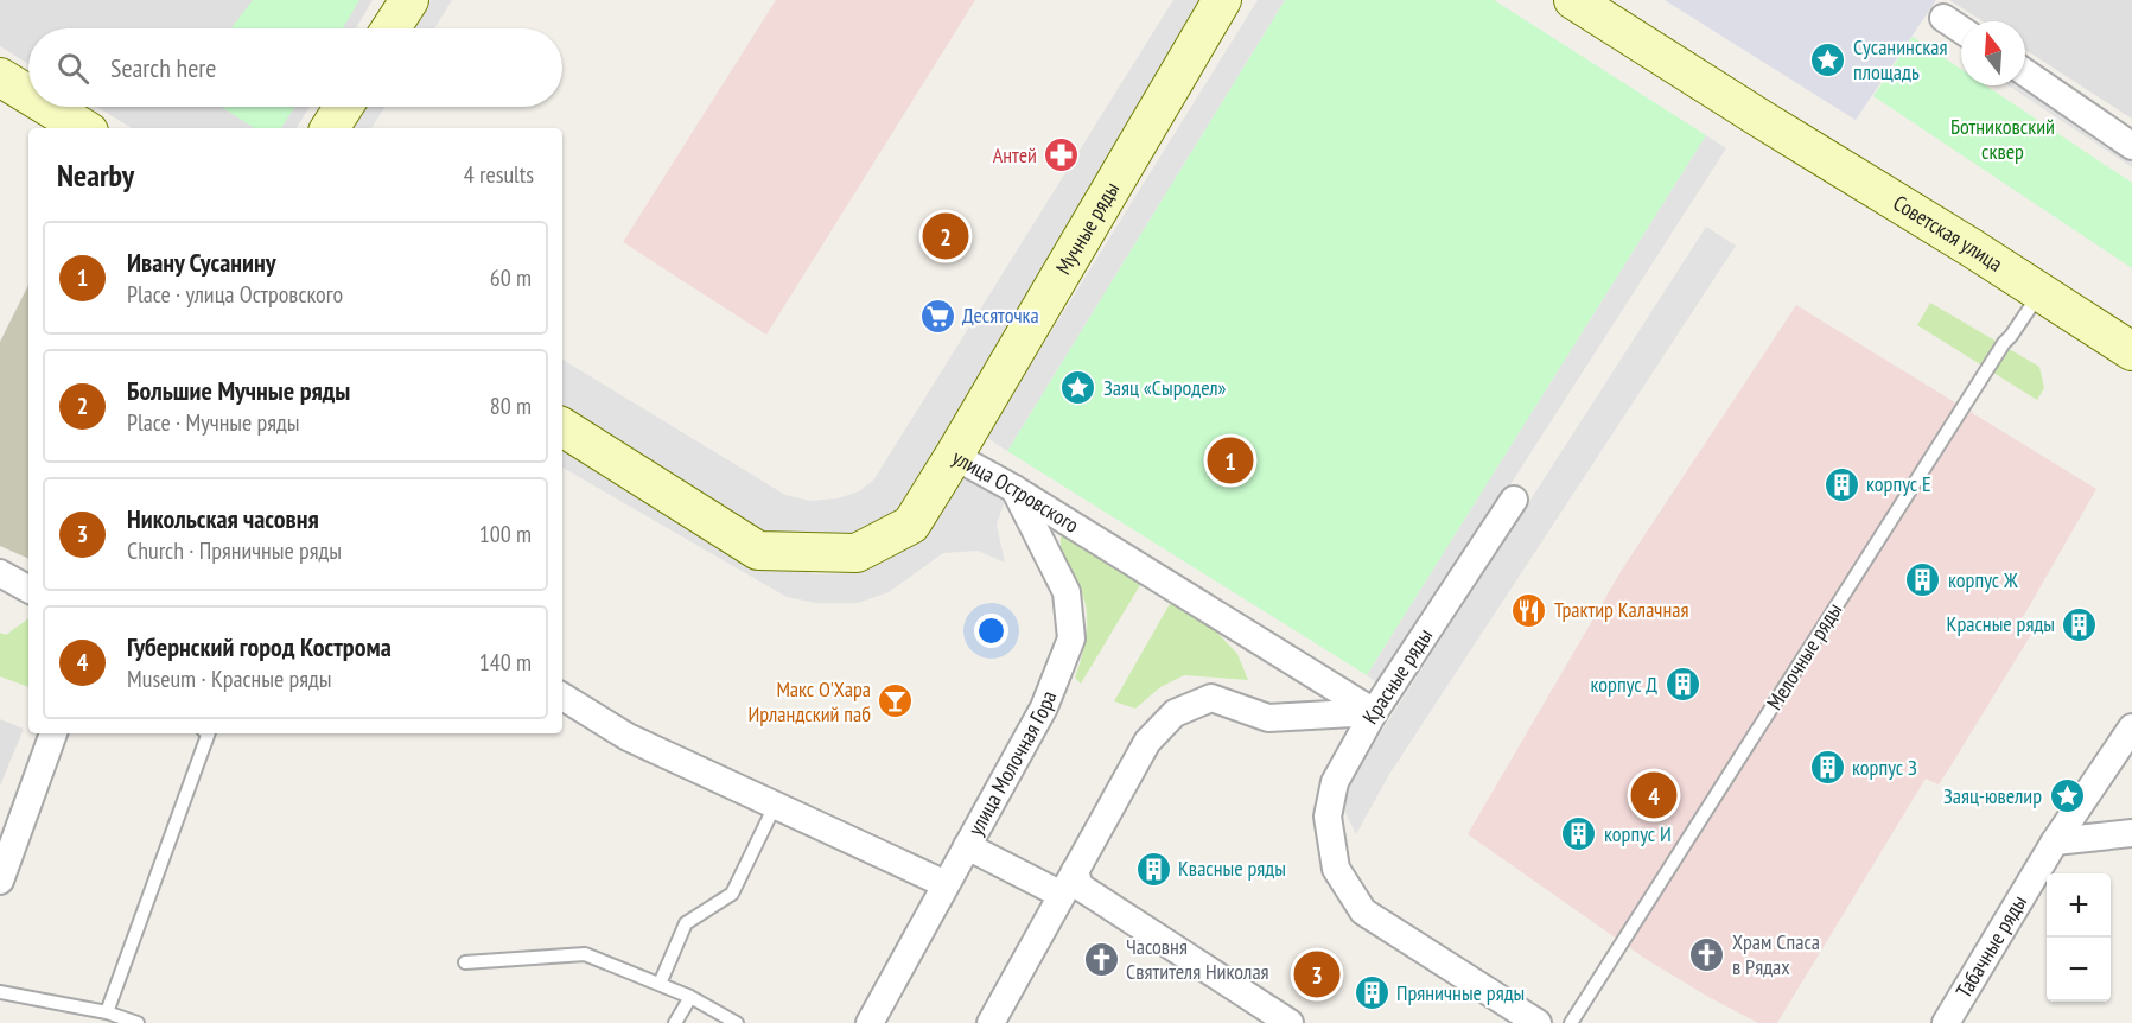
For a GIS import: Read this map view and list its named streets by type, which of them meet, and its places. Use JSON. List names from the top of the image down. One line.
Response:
{"streets":{"street":["Мучные ряды","Советская улица","улица Островского","Красные ряды","улица Молочная Гора","Табачные ряды"],"lane":["Мелочные ряды"]},"crossings":[["Мучные ряды","улица Островского"],["Советская улица","Мелочные ряды"],["улица Островского","Красные ряды"],["улица Островского","улица Молочная Гора"]],"parks":["Ботниковский сквер"],"places":{"place":["Сусанинская площадь","Заяц «Сыродел»","Заяц-ювелир"],"pharmacy":["Антей"],"supermarket":["Десяточка"],"building":["корпус Е","корпус Ж","Красные ряды","корпус Д","корпус З","корпус И","Квасные ряды","Пряничные ряды"],"restaurant":["Трактир Калачная"],"bar":["Макс О'Хара Ирландский паб"],"church":["Храм Спаса в Рядах","Часовня Святителя Николая"]},"north":"top","page":{"search":"Search here","heading":["Nearby","4 results"],"pins":["2","1","4","3"],"list":[{"mark":"1","name":"Ивану Сусанину","note":"Place · улица Островского","value":"60 m"},{"mark":"2","name":"Большие Мучные ряды","note":"Place · Мучные ряды","value":"80 m"},{"mark":"3","name":"Никольская часовня","note":"Church · Пряничные ряды","value":"100 m"},{"mark":"4","name":"Губернский город Кострома","note":"Museum · Красные ряды","value":"140 m"}],"map_buttons":["+","−"]}}
